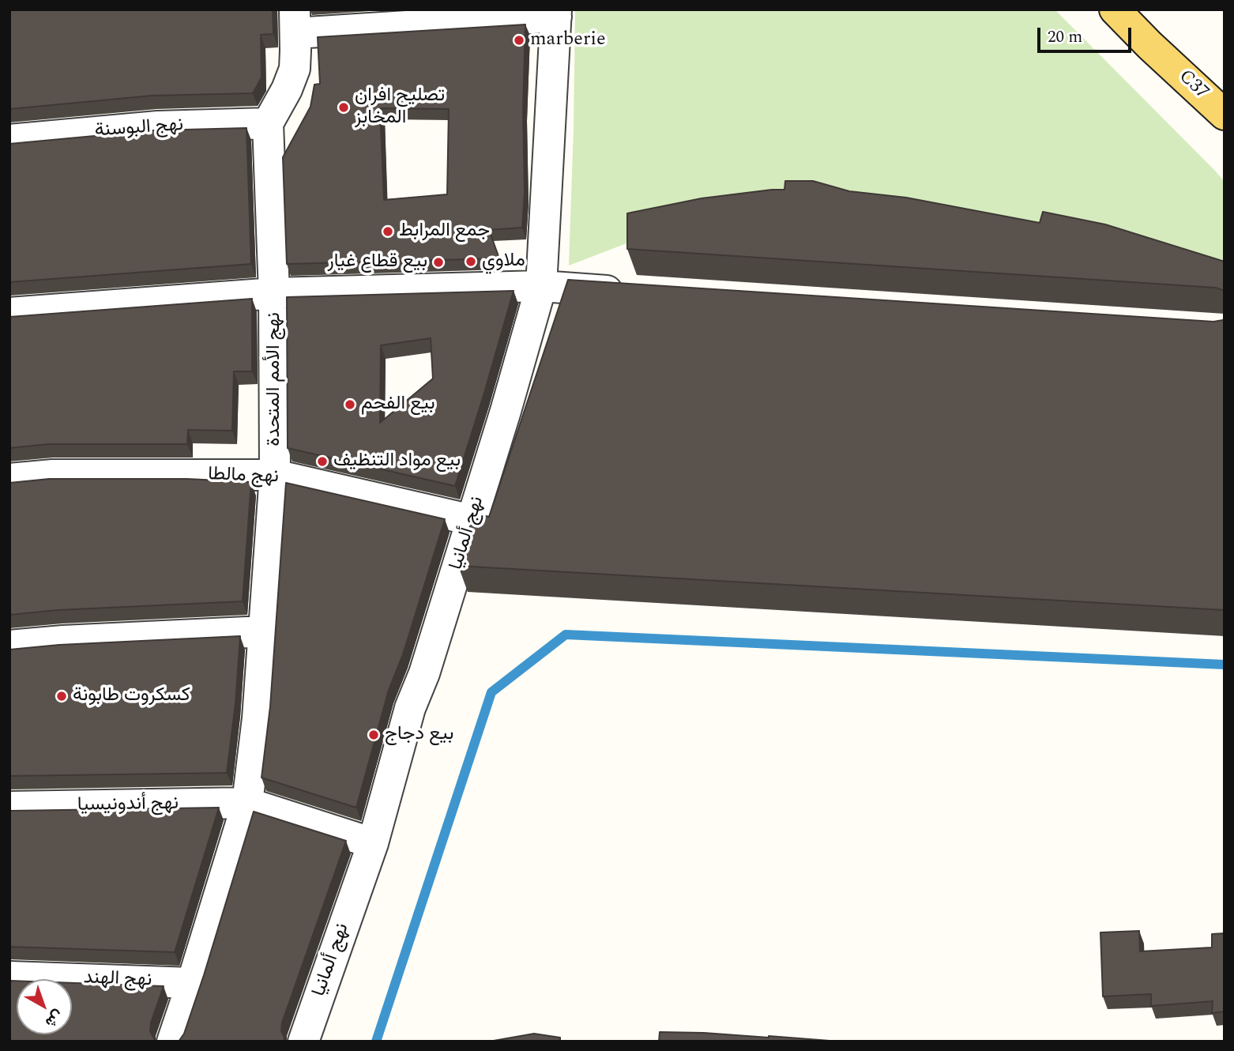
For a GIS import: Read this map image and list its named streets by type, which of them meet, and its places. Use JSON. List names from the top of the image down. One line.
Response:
{"streets":{"main road":["C37"],"street":["نهج البوسنة","نهج الأمم المتحدة","نهج مالطا","نهج ألمانيا","نهج أندونيسيا","نهج الهند"]},"crossings":[["نهج البوسنة","نهج الأمم المتحدة"],["نهج الأمم المتحدة","نهج مالطا"],["نهج الأمم المتحدة","نهج أندونيسيا"],["نهج الأمم المتحدة","نهج الهند"],["نهج مالطا","نهج ألمانيا"],["نهج ألمانيا","نهج أندونيسيا"]],"places":["marberie","تصليح افران المخابز","جمع المرابط","ملاوي","بيع قطاع غيار","بيع الفحم","بيع مواد التنظيف","كسكروت طابونة","بيع دجاج"],"scale_bar":"20 m","north":"bottom right"}
